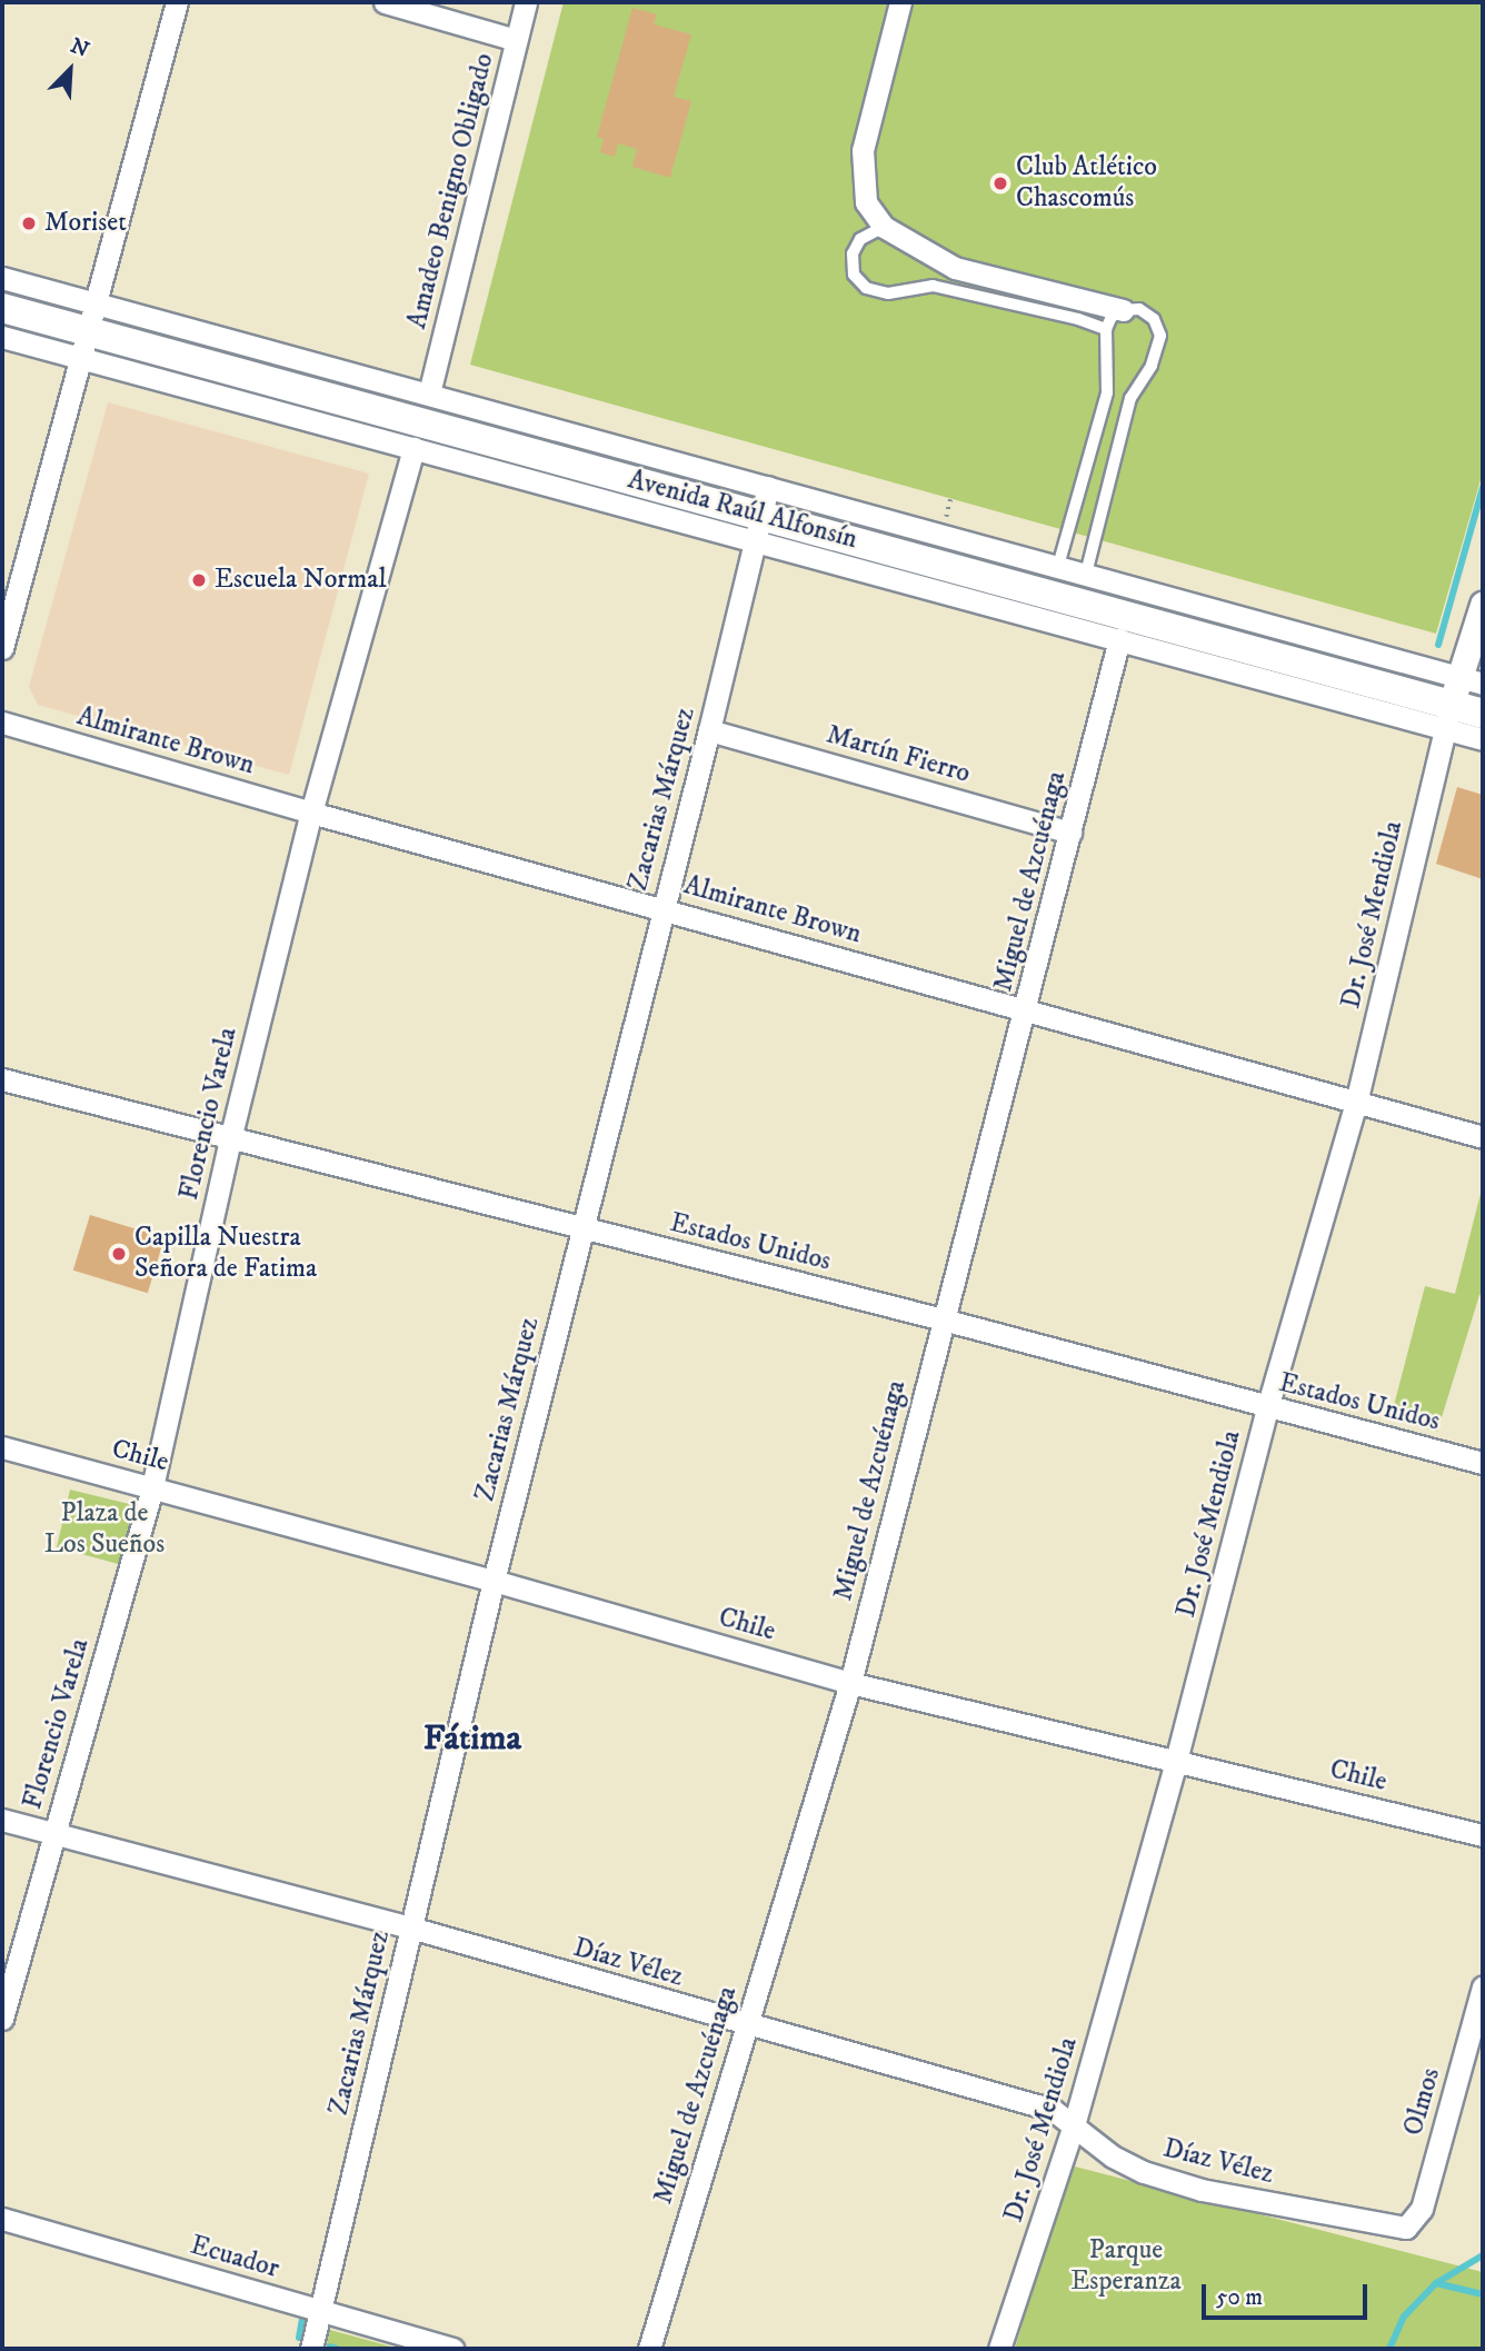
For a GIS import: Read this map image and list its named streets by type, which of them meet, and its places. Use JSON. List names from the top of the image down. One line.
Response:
{"streets":{"main road":["Avenida Raúl Alfonsín"],"street":["Amadeo Benigno Obligado","Almirante Brown","Martín Fierro","Zacarias Márquez","Miguel de Azcuénaga","Dr. José Mendiola","Florencio Varela","Estados Unidos","Chile","Díaz Vélez","Olmos","Ecuador"]},"crossings":[["Amadeo Benigno Obligado","Avenida Raúl Alfonsín"],["Avenida Raúl Alfonsín","Zacarias Márquez"],["Avenida Raúl Alfonsín","Miguel de Azcuénaga"],["Avenida Raúl Alfonsín","Dr. José Mendiola"],["Avenida Raúl Alfonsín","Florencio Varela"],["Almirante Brown","Zacarias Márquez"],["Almirante Brown","Miguel de Azcuénaga"],["Almirante Brown","Dr. José Mendiola"],["Almirante Brown","Florencio Varela"],["Martín Fierro","Zacarias Márquez"],["Martín Fierro","Miguel de Azcuénaga"],["Zacarias Márquez","Estados Unidos"],["Zacarias Márquez","Chile"],["Zacarias Márquez","Díaz Vélez"],["Zacarias Márquez","Ecuador"],["Miguel de Azcuénaga","Estados Unidos"],["Miguel de Azcuénaga","Chile"],["Miguel de Azcuénaga","Díaz Vélez"],["Dr. José Mendiola","Estados Unidos"],["Dr. José Mendiola","Chile"],["Dr. José Mendiola","Díaz Vélez"],["Florencio Varela","Estados Unidos"],["Florencio Varela","Chile"],["Florencio Varela","Díaz Vélez"],["Díaz Vélez","Olmos"]],"districts":["Fátima"],"parks":["Plaza de Los Sueños","Parque Esperanza"],"places":["Club Atlético Chascomús","Moriset","Escuela Normal","Capilla Nuestra Señora de Fatima"],"scale_bar":"50 m","north":"top right"}
